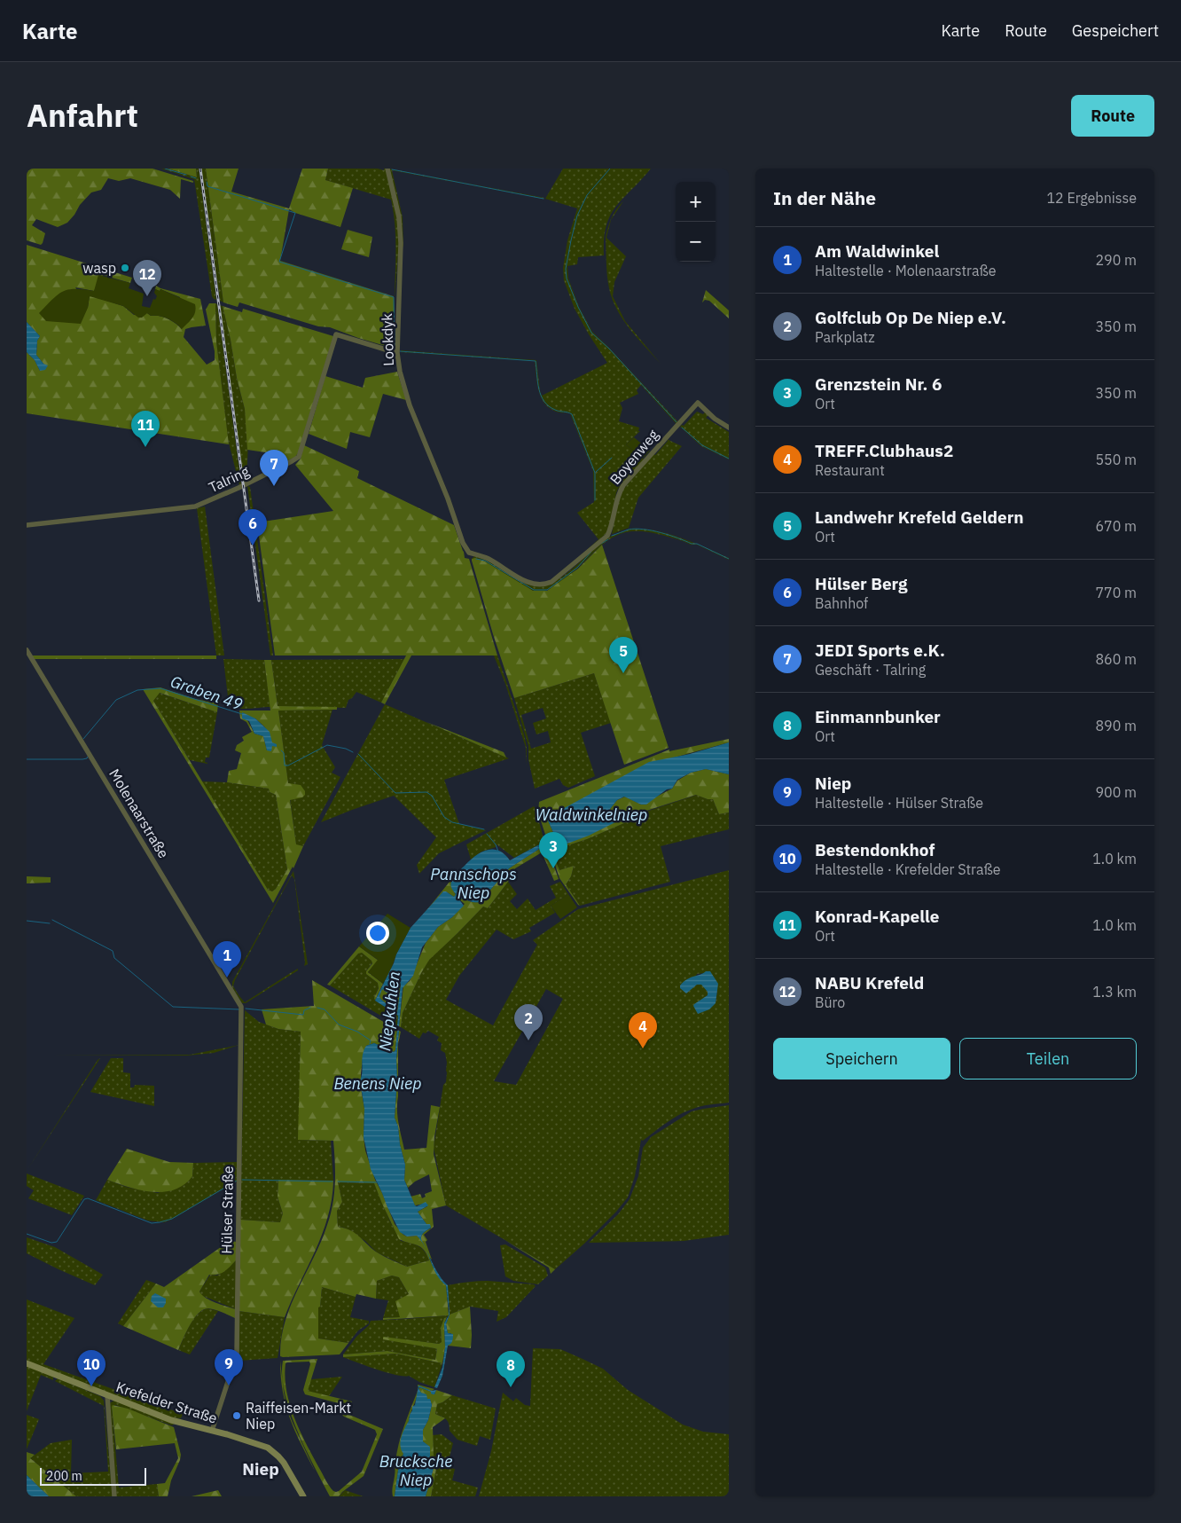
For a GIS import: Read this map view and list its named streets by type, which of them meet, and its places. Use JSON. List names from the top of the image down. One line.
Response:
{"streets":{"main road":["Krefelder Straße"],"street":["Lookdyk","Boyenweg","Talring","Molenaarstraße","Hülser Straße"]},"crossings":[["Lookdyk","Boyenweg"],["Lookdyk","Talring"],["Molenaarstraße","Hülser Straße"],["Hülser Straße","Krefelder Straße"]],"districts":["Niep"],"water":["Graben 49","Waldwinkelniep","Pannschops Niep","Niepkuhlen","Benens Niep","Brucksche Niep"],"places":["wasp","Raiffeisen-Markt Niep"],"scale_bar":"200 m","page":{"header":"Karte","nav":["Karte","Route","Gespeichert"],"title":"Anfahrt","buttons":["Route",["Speichern","Teilen"]],"heading":["In der Nähe","12 Ergebnisse"],"map_buttons":["+","−"],"list":[{"mark":"1","name":"Am Waldwinkel","note":"Haltestelle · Molenaarstraße","value":"290 m"},{"mark":"2","name":"Golfclub Op De Niep e.V.","note":"Parkplatz","value":"350 m"},{"mark":"3","name":"Grenzstein Nr. 6","note":"Ort","value":"350 m"},{"mark":"4","name":"TREFF.Clubhaus2","note":"Restaurant","value":"550 m"},{"mark":"5","name":"Landwehr Krefeld Geldern","note":"Ort","value":"670 m"},{"mark":"6","name":"Hülser Berg","note":"Bahnhof","value":"770 m"},{"mark":"7","name":"JEDI Sports e.K.","note":"Geschäft · Talring","value":"860 m"},{"mark":"8","name":"Einmannbunker","note":"Ort","value":"890 m"},{"mark":"9","name":"Niep","note":"Haltestelle · Hülser Straße","value":"900 m"},{"mark":"10","name":"Bestendonkhof","note":"Haltestelle · Krefelder Straße","value":"1.0 km"},{"mark":"11","name":"Konrad-Kapelle","note":"Ort","value":"1.0 km"},{"mark":"12","name":"NABU Krefeld","note":"Büro","value":"1.3 km"}],"pins":["12","11","7","6","5","3","1","2","4","9","10","8"],"scale":"200 m"}}
